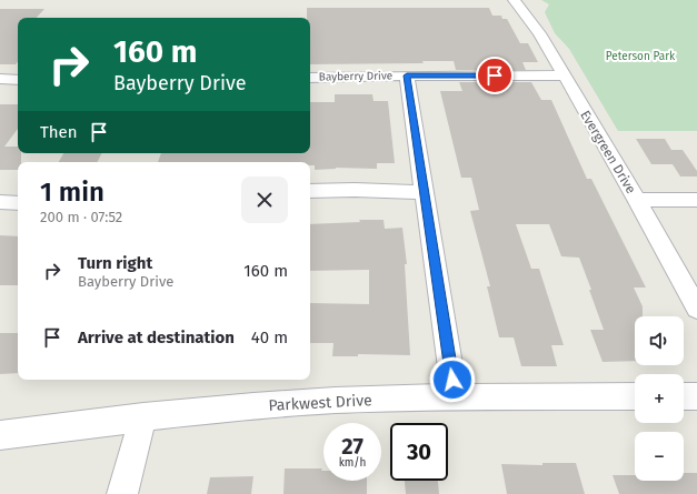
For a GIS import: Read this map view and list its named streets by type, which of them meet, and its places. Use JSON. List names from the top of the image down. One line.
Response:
{"streets":{"street":["Bayberry Drive","Evergreen Drive","Parkwest Drive"]},"crossings":[["Bayberry Drive","Evergreen Drive"]],"parks":["Peterson Park"],"page":{"turn":["160 m","Bayberry Drive"],"then":"Then","heading":["1 min","200 m · 07:52"],"list":[{"name":"Turn right","note":"Bayberry Drive","value":"160 m"},{"name":"Arrive at destination","value":"40 m"}],"map_buttons":["+","−"],"speed":"27 km/h","limit":"30"}}
